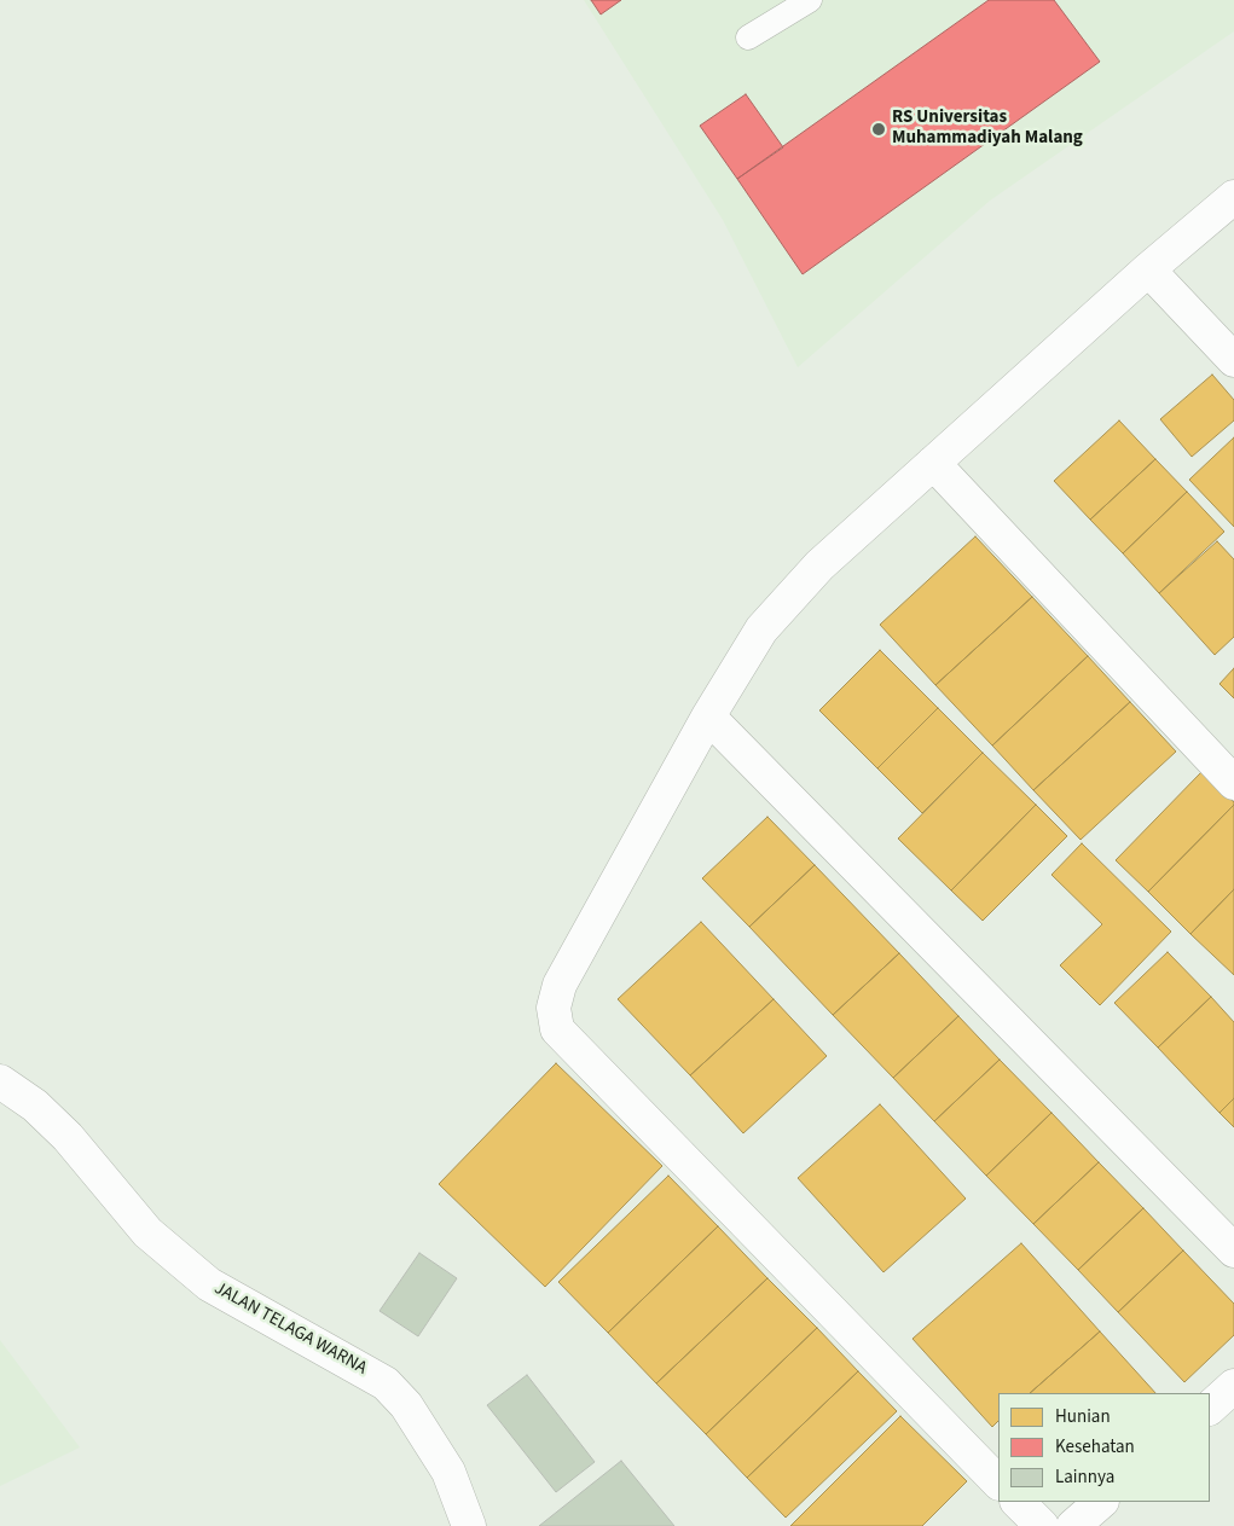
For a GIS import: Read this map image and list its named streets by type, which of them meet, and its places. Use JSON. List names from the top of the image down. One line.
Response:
{"streets":{"street":["JALAN TELAGA WARNA"]},"places":["RS Universitas Muhammadiyah Malang"],"legend":["Hunian","Kesehatan","Lainnya"]}
